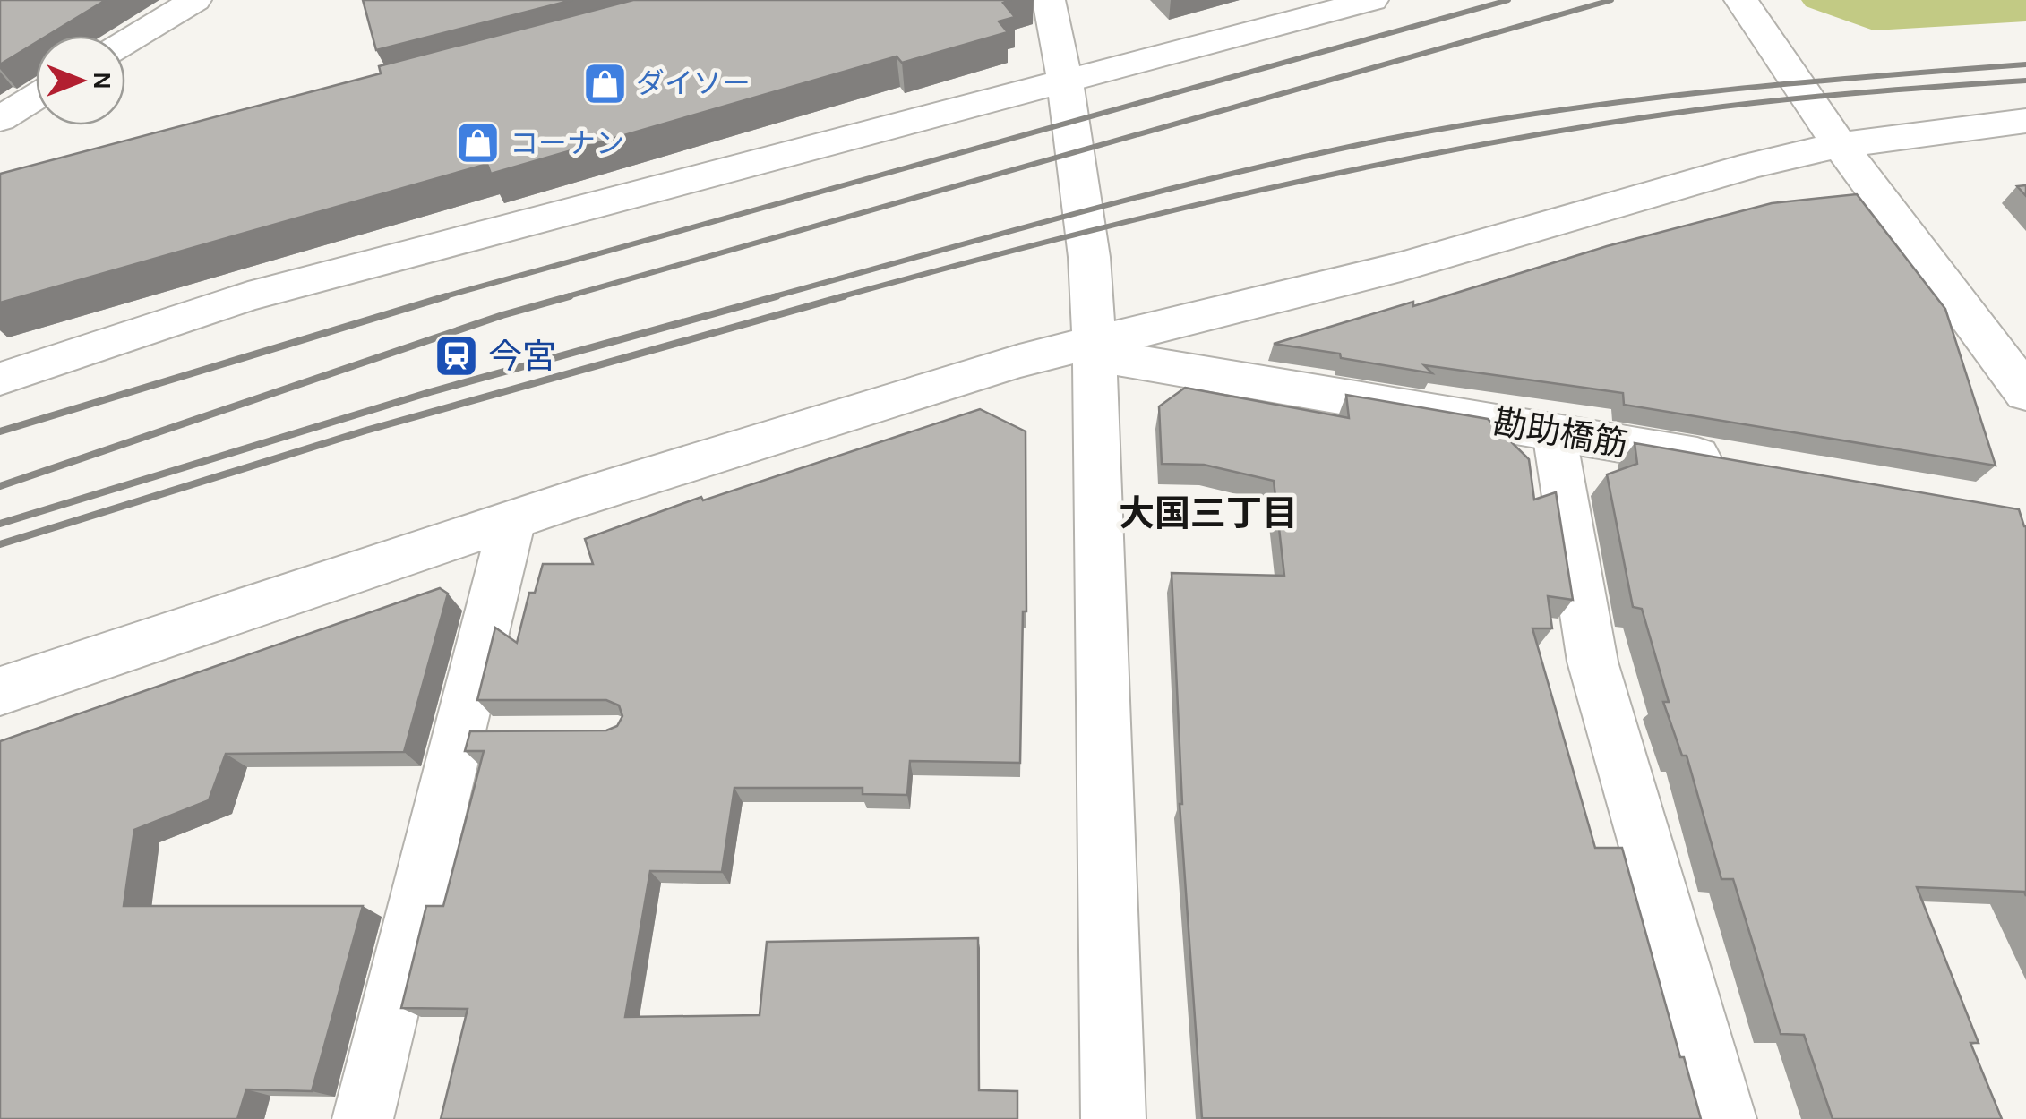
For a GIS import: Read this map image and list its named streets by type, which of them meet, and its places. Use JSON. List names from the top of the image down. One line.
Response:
{"streets":{"street":["勘助橋筋"]},"districts":["大国三丁目"],"places":{"shop":["ダイソー","コーナン"],"station":["今宮"]},"north":"right"}
